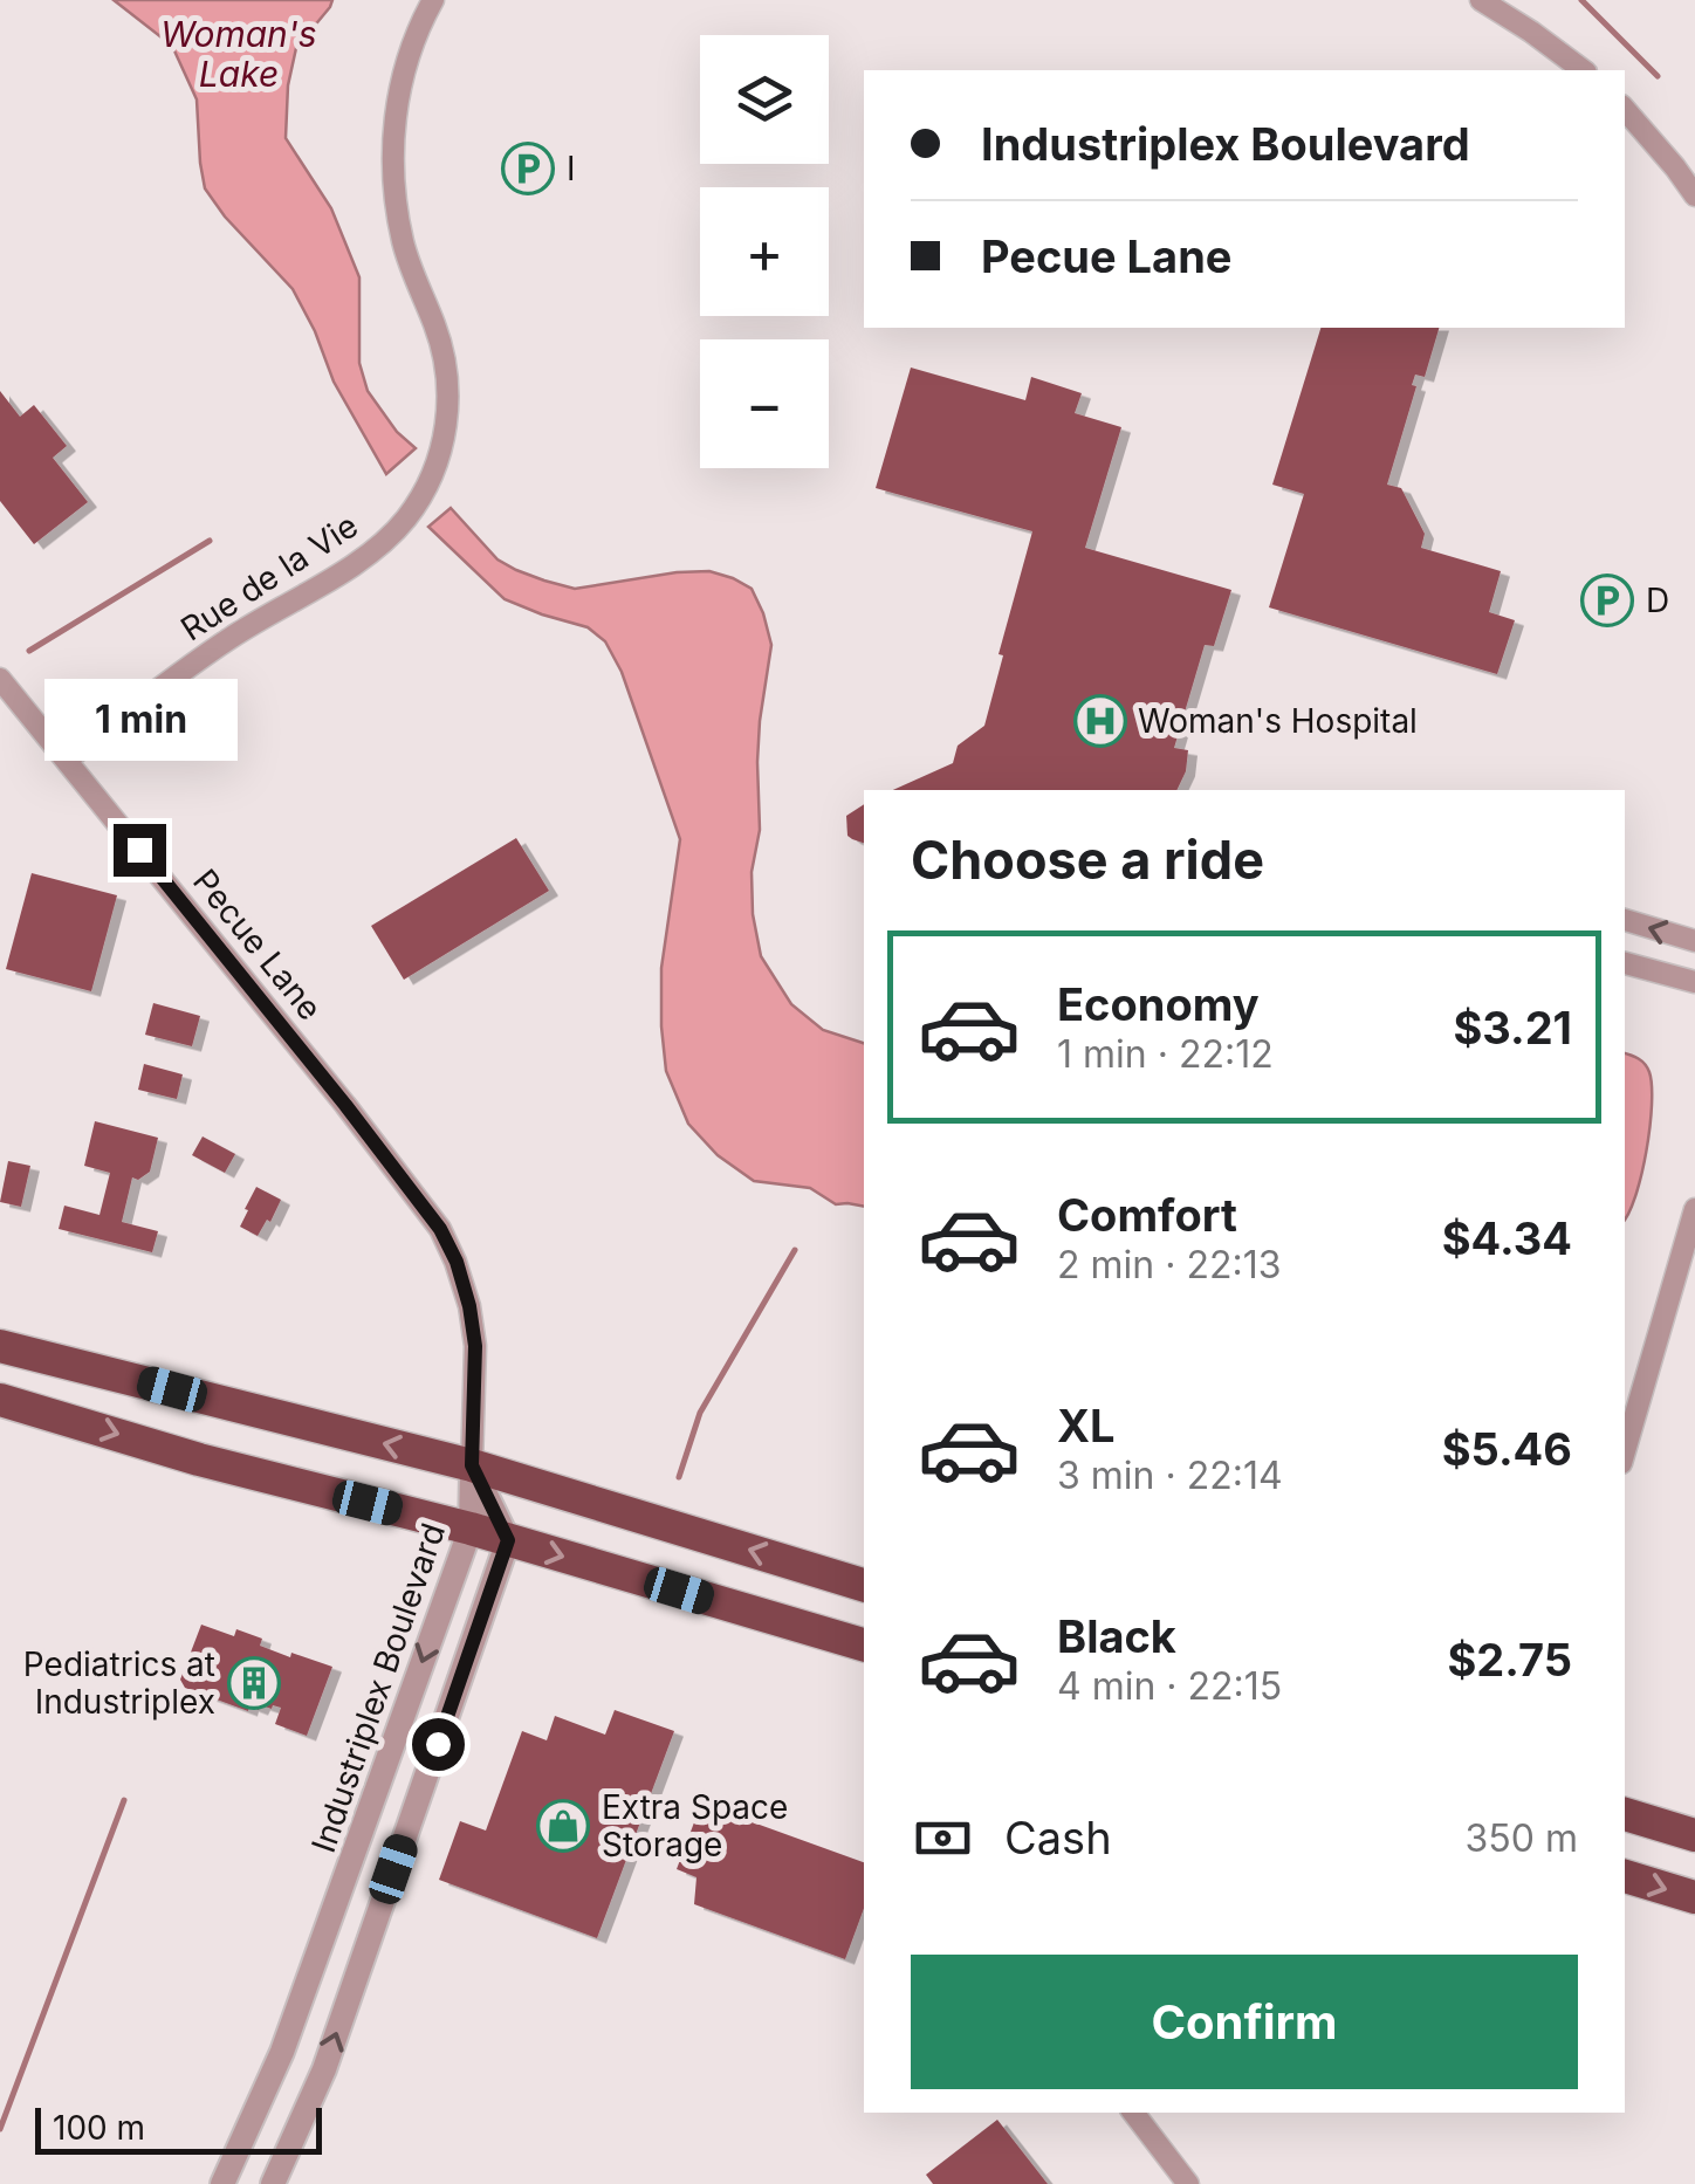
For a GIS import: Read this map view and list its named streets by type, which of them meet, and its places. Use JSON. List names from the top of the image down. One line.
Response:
{"streets":{"street":["Rue de la Vie","Pecue Lane","Industriplex Boulevard"]},"crossings":[["Rue de la Vie","Pecue Lane"],["Pecue Lane","Industriplex Boulevard"]],"water":["Woman's Lake"],"places":{"parking":["I","D"],"hospital":["Woman's Hospital"],"building":["Pediatrics at Industriplex"],"shop":["Extra Space Storage"]},"scale_bar":"100 m","page":{"map_buttons":["+","−"],"banner":["Industriplex Boulevard","Pecue Lane"],"bubble":"1 min","heading":"Choose a ride","list":[{"name":"Economy","note":"1 min · 22:12","value":"$3.21"},{"name":"Comfort","note":"2 min · 22:13","value":"$4.34"},{"name":"XL","note":"3 min · 22:14","value":"$5.46"},{"name":"Black","note":"4 min · 22:15","value":"$2.75"}],"pay":["Cash","350 m"],"buttons":"Confirm","scale":"100 m"}}
